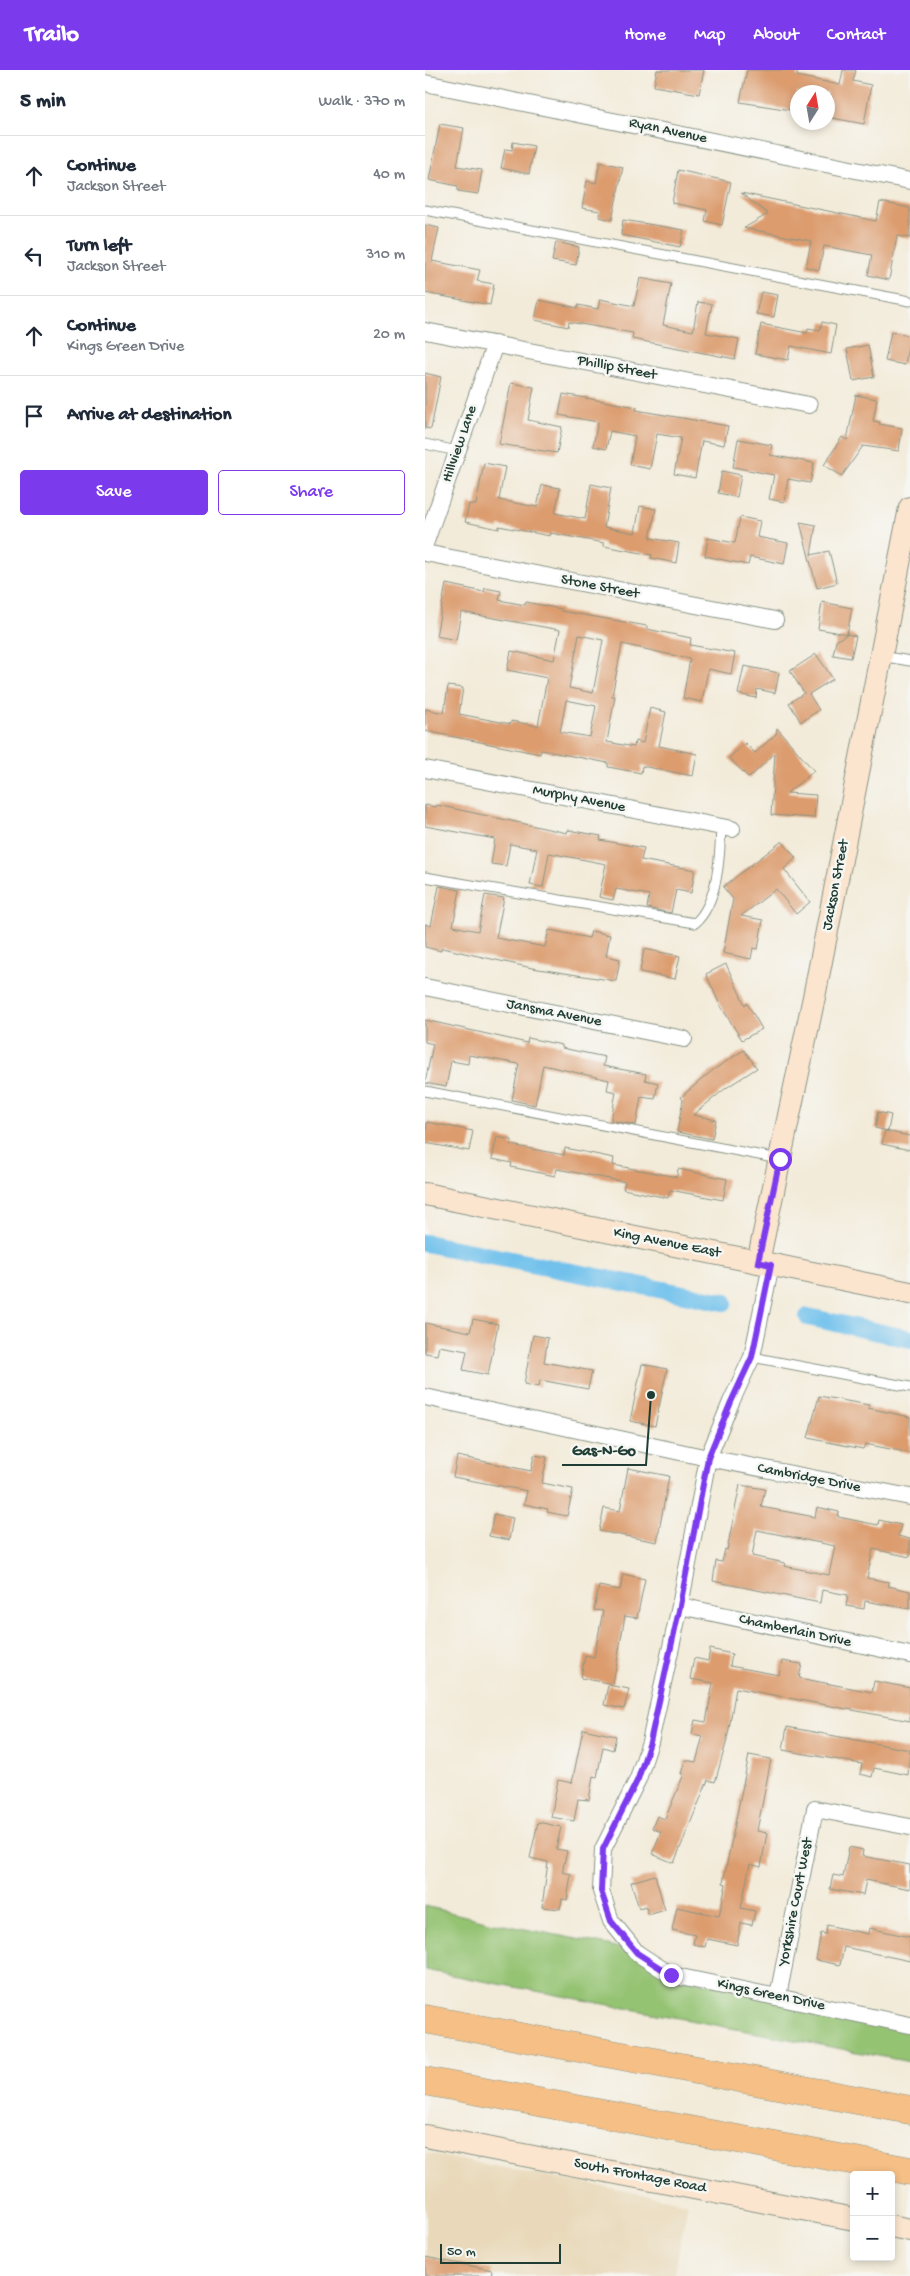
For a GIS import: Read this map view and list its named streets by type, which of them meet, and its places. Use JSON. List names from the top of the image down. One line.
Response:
{"streets":{"main road":["Jackson Street","King Avenue East","South Frontage Road"],"street":["Ryan Avenue","Phillip Street","Hillview Lane","Stone Street","Murphy Avenue","Jansma Avenue","Cambridge Drive","Chamberlain Drive","Yorkshire Court West","Kings Green Drive"]},"crossings":[["Phillip Street","Hillview Lane"],["Jackson Street","King Avenue East"],["Jackson Street","Cambridge Drive"],["Jackson Street","Chamberlain Drive"],["Jackson Street","Kings Green Drive"],["Yorkshire Court West","Kings Green Drive"]],"places":["Gas-N-Go"],"scale_bar":"50 m","north":"top","page":{"header":"Trailo","nav":["Home","Map","About","Contact"],"heading":["5 min","Walk · 370 m"],"list":[["Continue","Jackson Street","40 m"],["Turn left","Jackson Street","310 m"],["Continue","Kings Green Drive","20 m"],"Arrive at destination"],"buttons":["Save","Share"],"map_buttons":["+","−"],"scale":"50 m"}}
